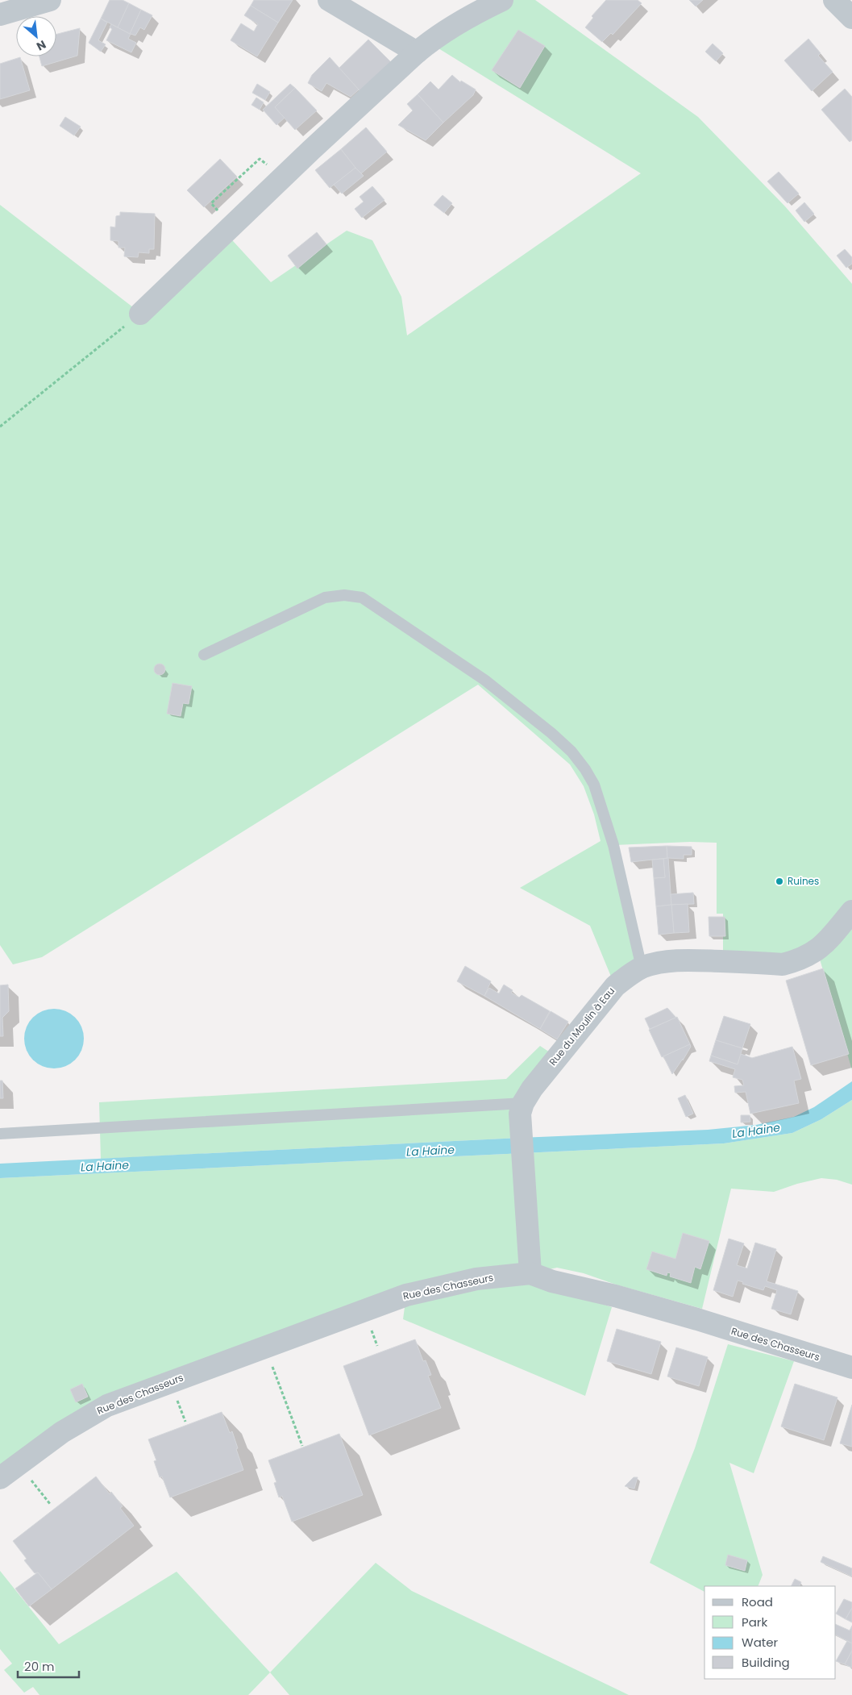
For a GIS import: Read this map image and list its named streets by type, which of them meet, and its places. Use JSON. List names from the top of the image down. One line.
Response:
{"streets":{"street":["Rue du Moulin à Eau","Rue des Chasseurs"]},"crossings":[["Rue du Moulin à Eau","Rue des Chasseurs"]],"water":["La Haine"],"places":["Ruines"],"legend":["Road","Park","Water","Building"],"scale_bar":"20 m","north":"bottom right"}
